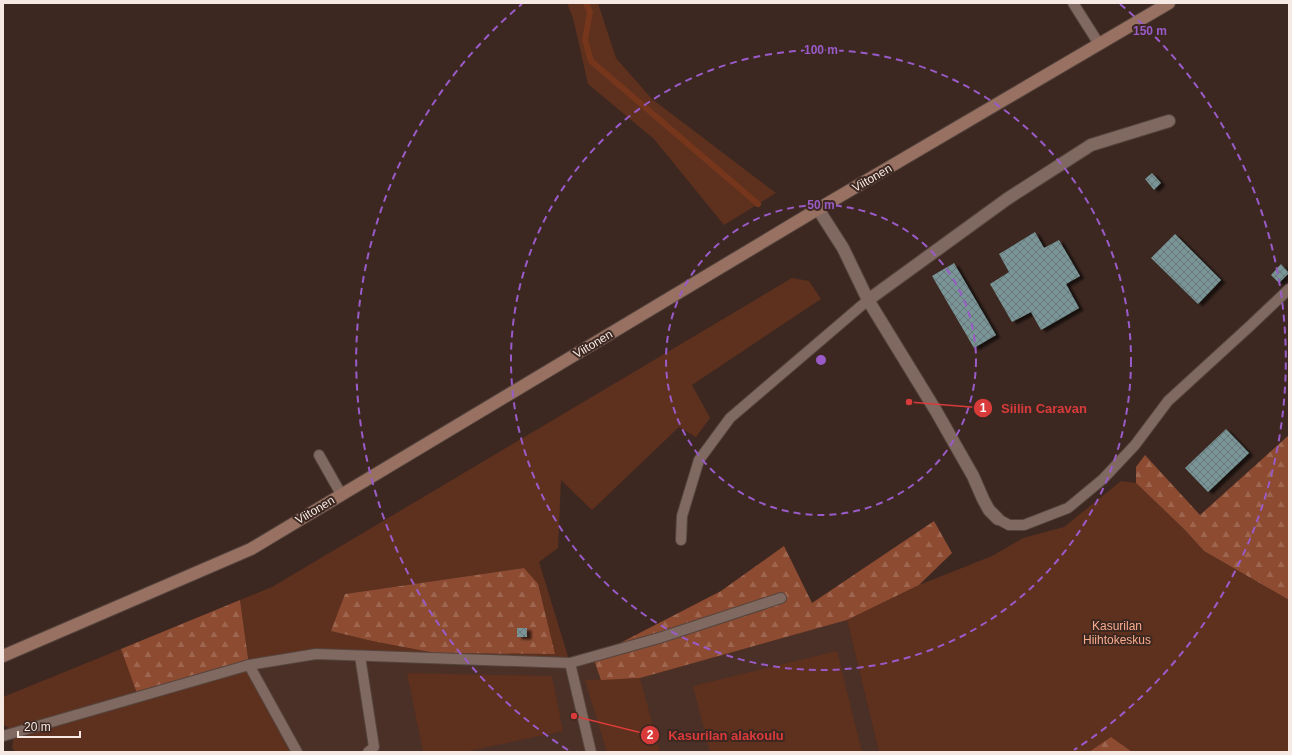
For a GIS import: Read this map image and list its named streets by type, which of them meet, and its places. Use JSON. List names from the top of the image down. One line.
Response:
{"streets":{"main road":["Viitonen"]},"parks":["Kasurilan Hiihtokeskus"],"places":["Siilin Caravan","Kasurilan alakoulu"],"scale_bar":"20 m","rings":["150 m","100 m","50 m"]}
